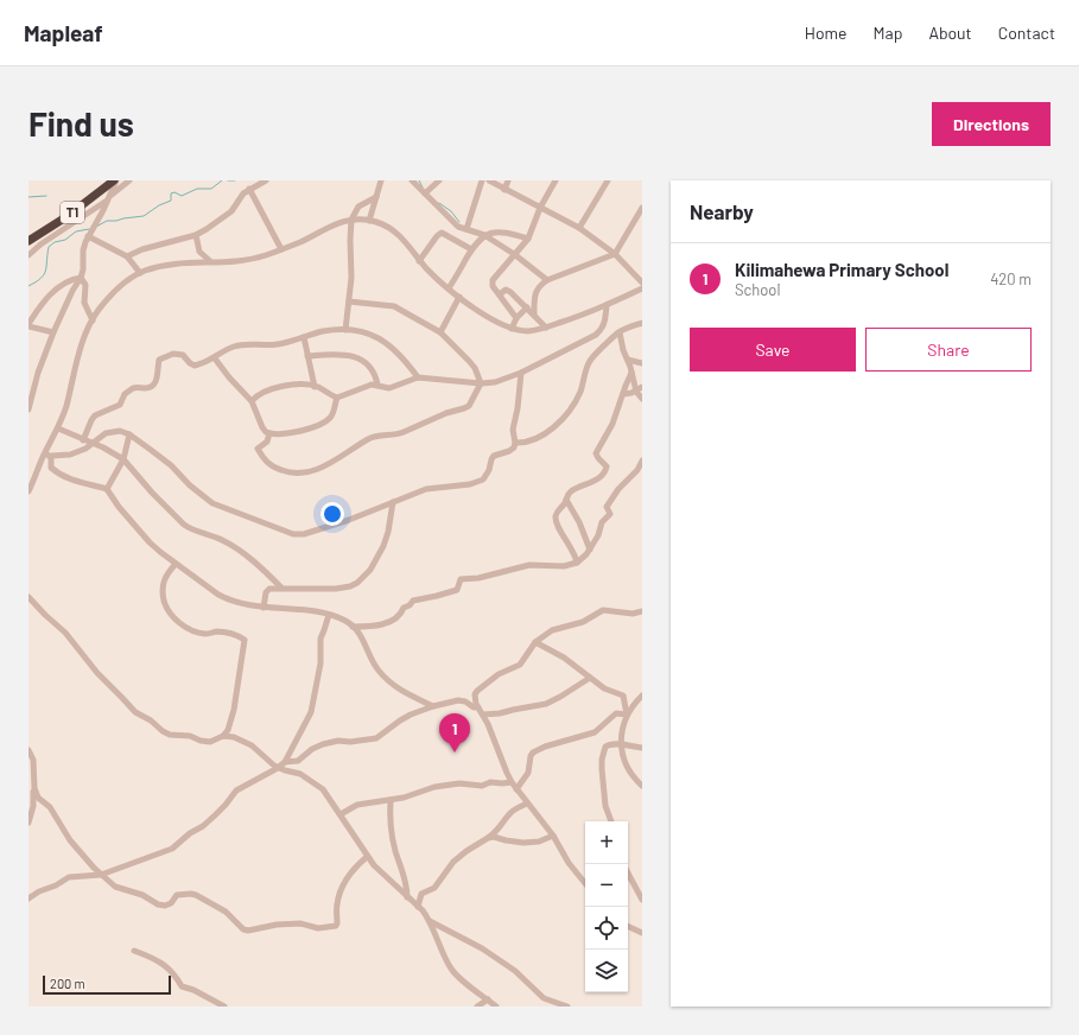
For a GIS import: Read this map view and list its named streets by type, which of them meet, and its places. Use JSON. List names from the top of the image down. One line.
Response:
{"streets":{"highway":["T1"]},"scale_bar":"200 m","page":{"header":"Mapleaf","nav":["Home","Map","About","Contact"],"buttons":["Directions",["Save","Share"]],"title":"Find us","heading":"Nearby","list":[{"mark":"1","name":"Kilimahewa Primary School","note":"School","value":"420 m"}],"pins":"1","map_buttons":["+","−"],"scale":"200 m"}}
